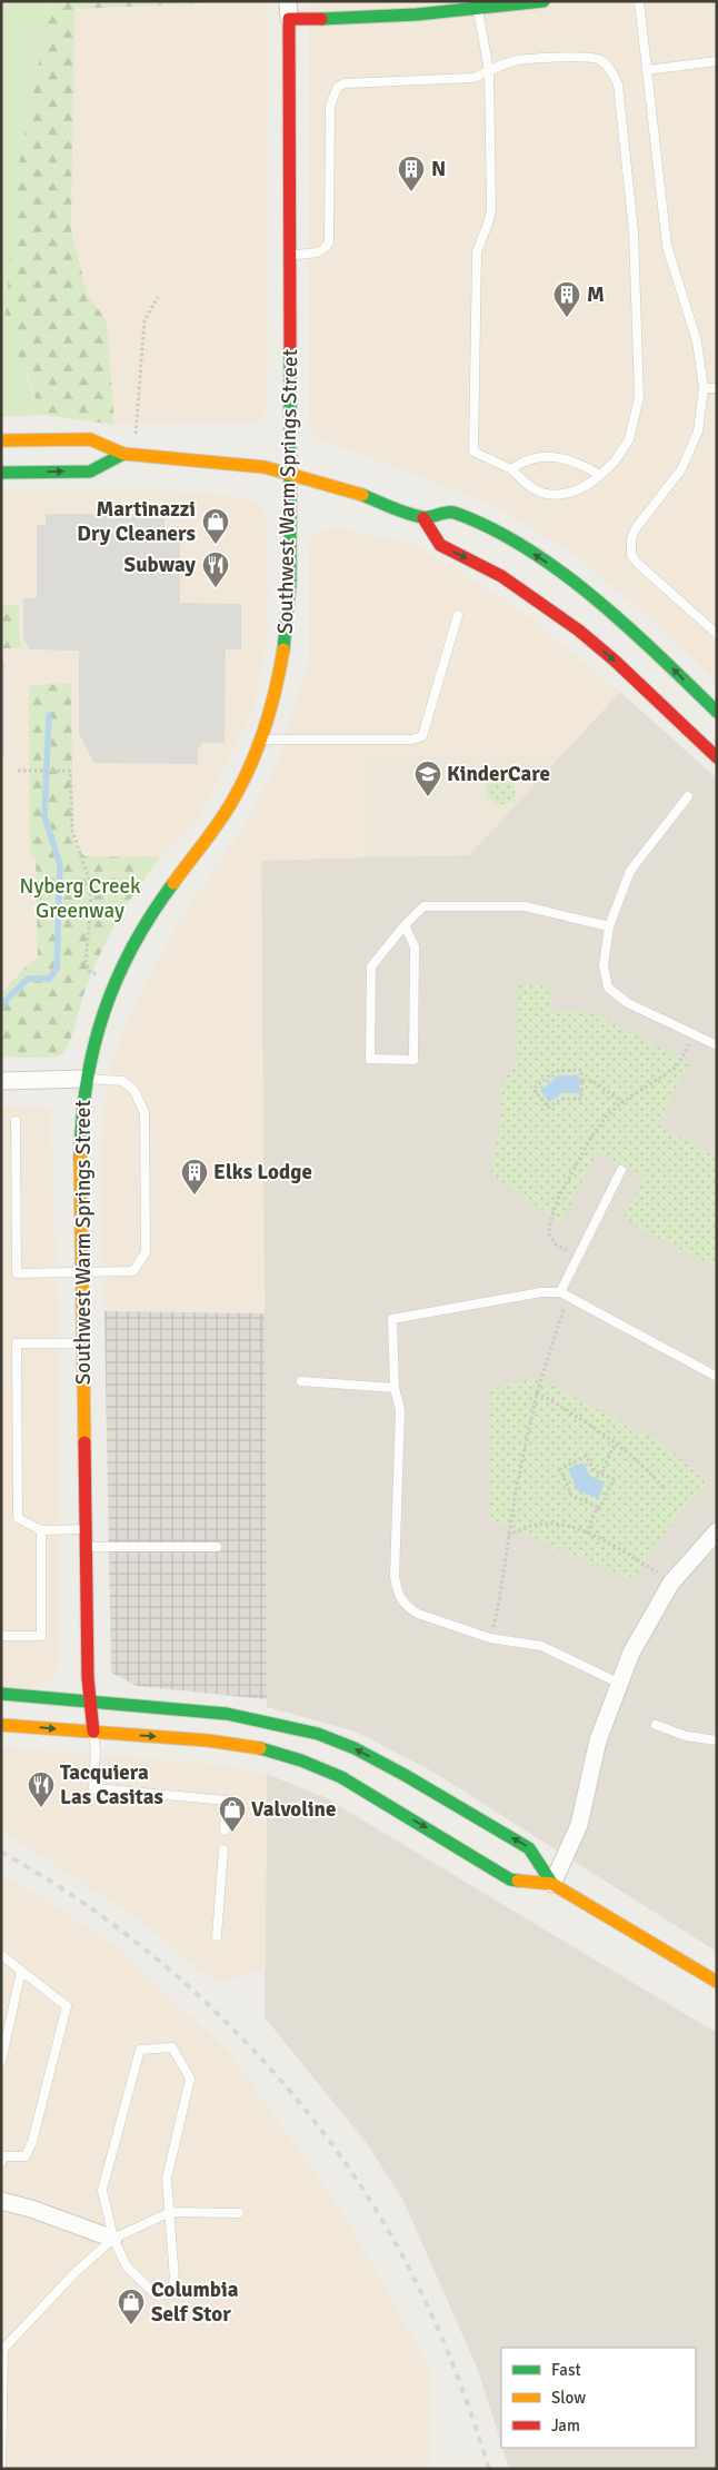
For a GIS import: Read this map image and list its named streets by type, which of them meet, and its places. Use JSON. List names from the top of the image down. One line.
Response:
{"streets":{"street":["Southwest Warm Springs Street"]},"parks":["Nyberg Creek Greenway"],"places":{"building":["N","M","Elks Lodge"],"shop":["Martinazzi Dry Cleaners","Valvoline","Columbia Self Stor"],"restaurant":["Subway","Tacquiera Las Casitas"],"school or university":["KinderCare"]},"legend":["Fast","Slow","Jam"]}
